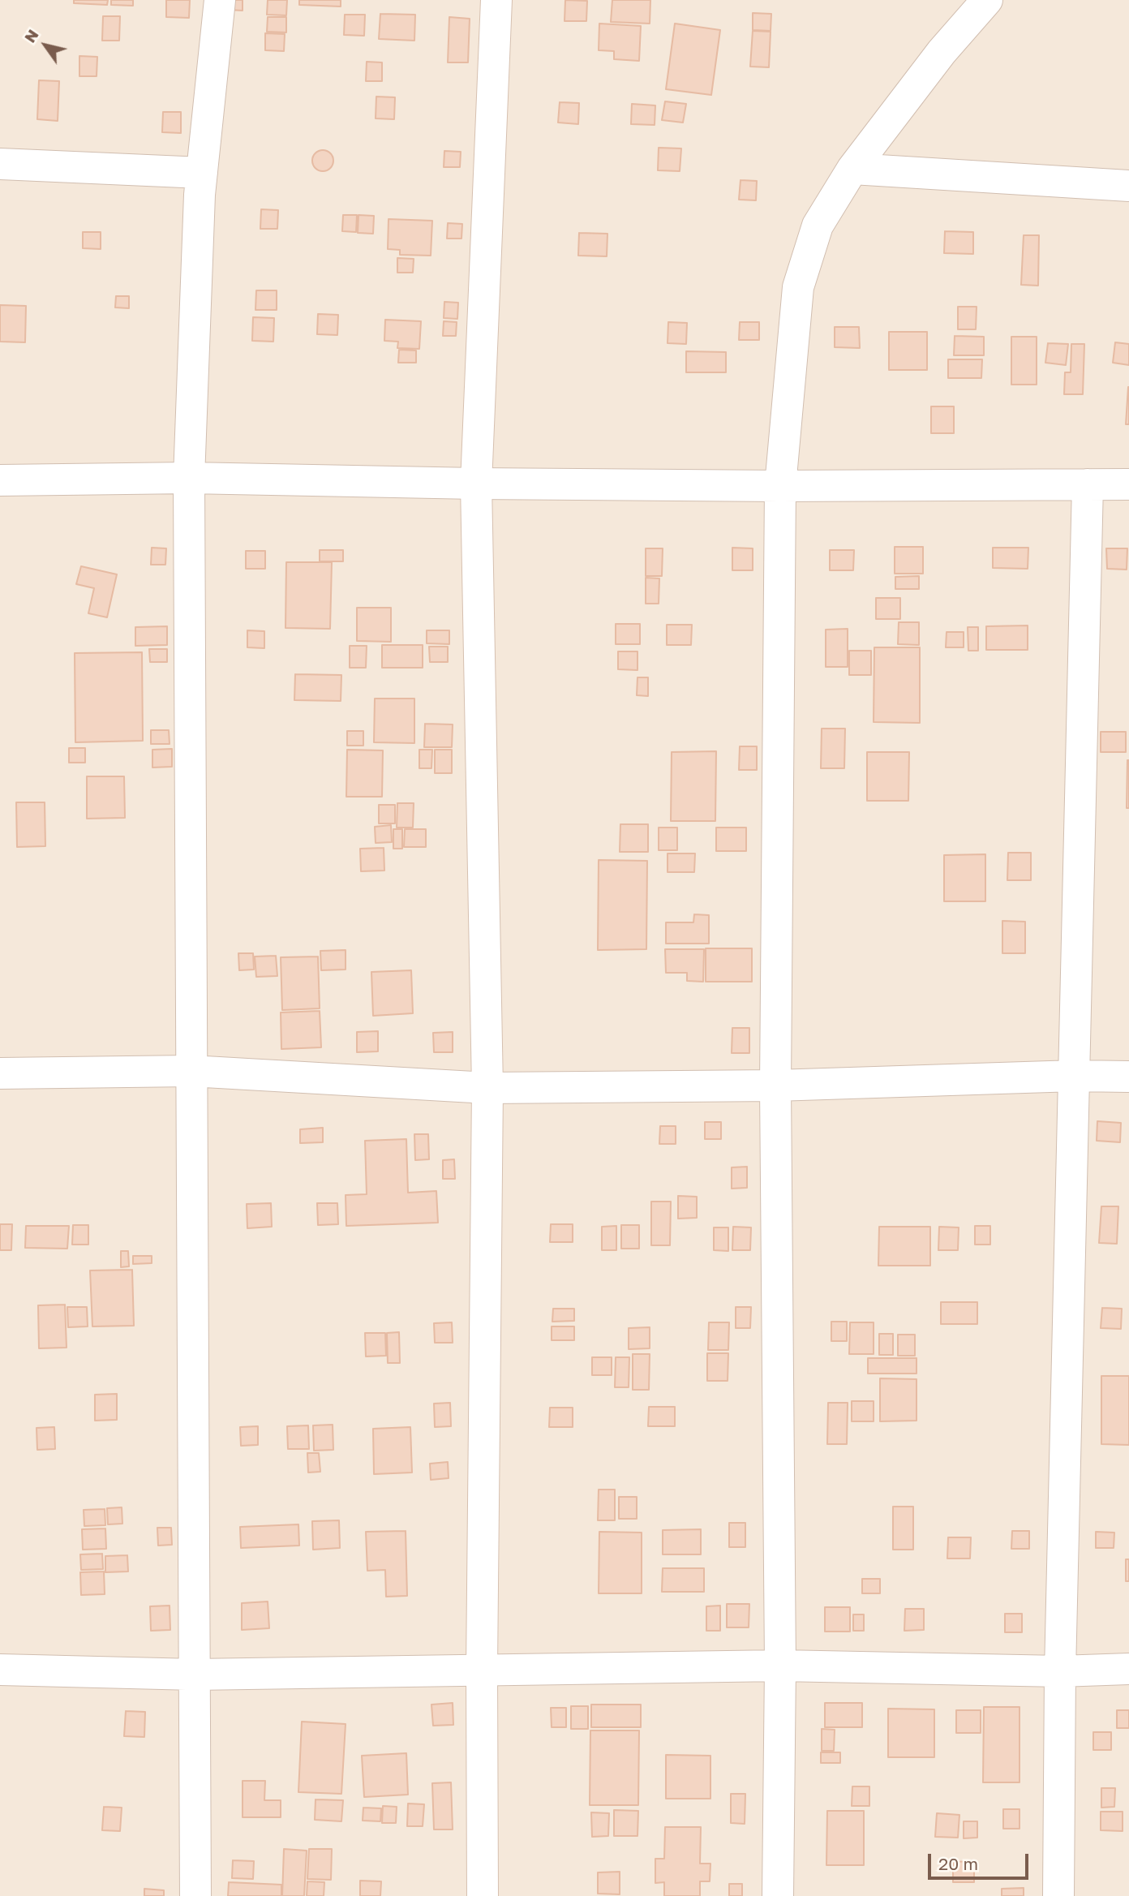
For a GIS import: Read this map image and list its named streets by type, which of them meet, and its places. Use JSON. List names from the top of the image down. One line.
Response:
{"scale_bar":"20 m","north":"top left"}
